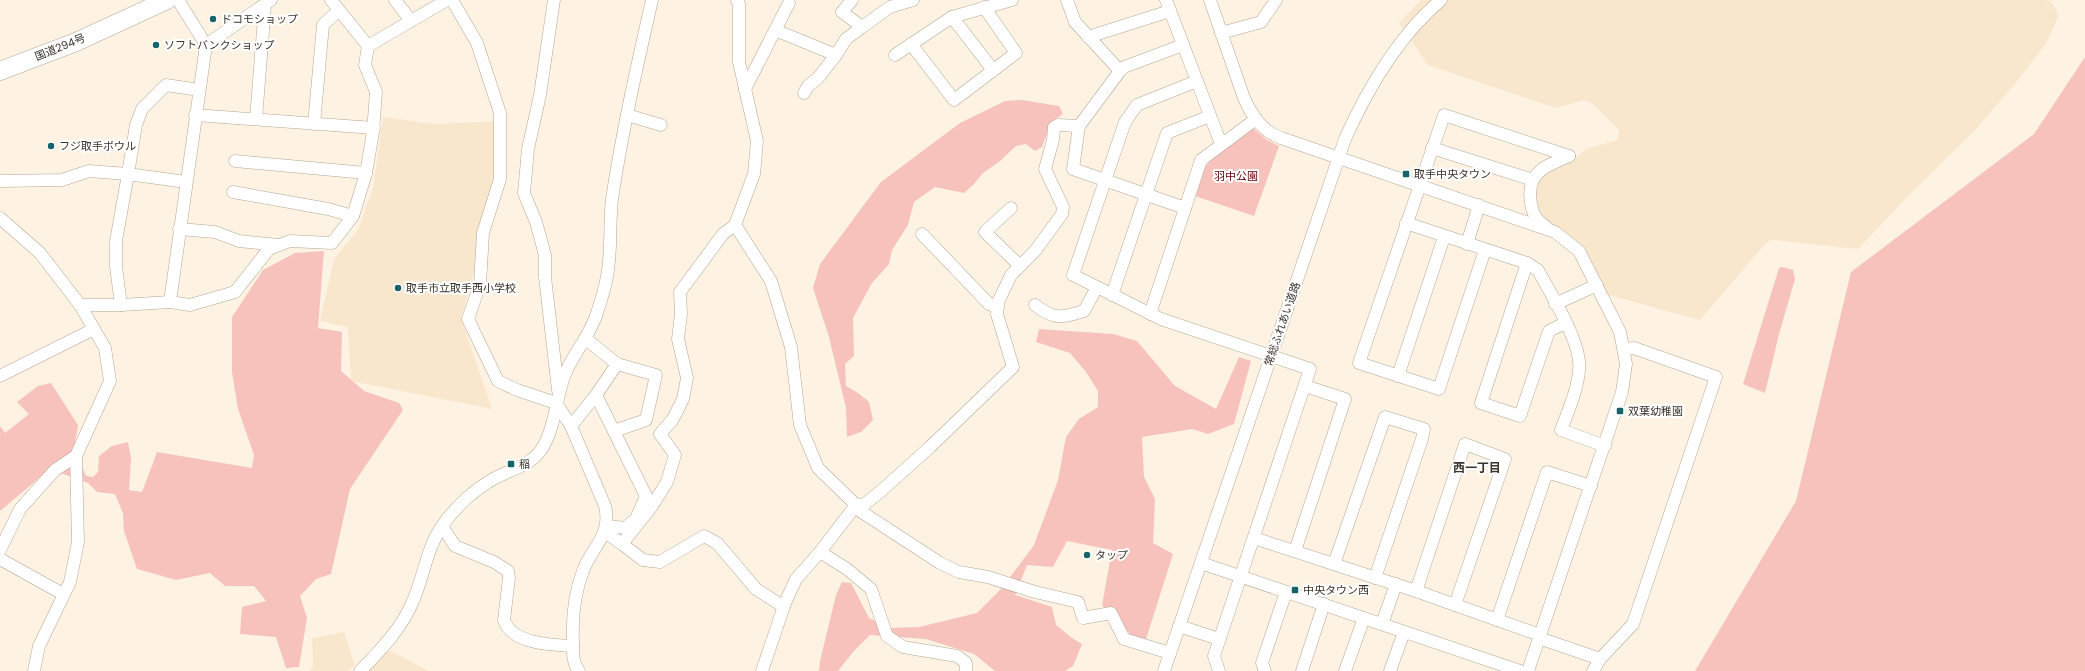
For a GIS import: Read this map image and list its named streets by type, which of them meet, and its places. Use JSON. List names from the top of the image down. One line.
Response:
{"streets":{"highway":["国道294号"],"street":["常総ふれあい道路"]},"districts":["西一丁目"],"parks":["羽中公園"],"places":{"other":["ドコモショップ","ソフトバンクショップ","フジ取手ボウル","取手市立取手西小学校","タップ"],"transit":["取手中央タウン","双葉幼稚園","稲","中央タウン西"]}}
